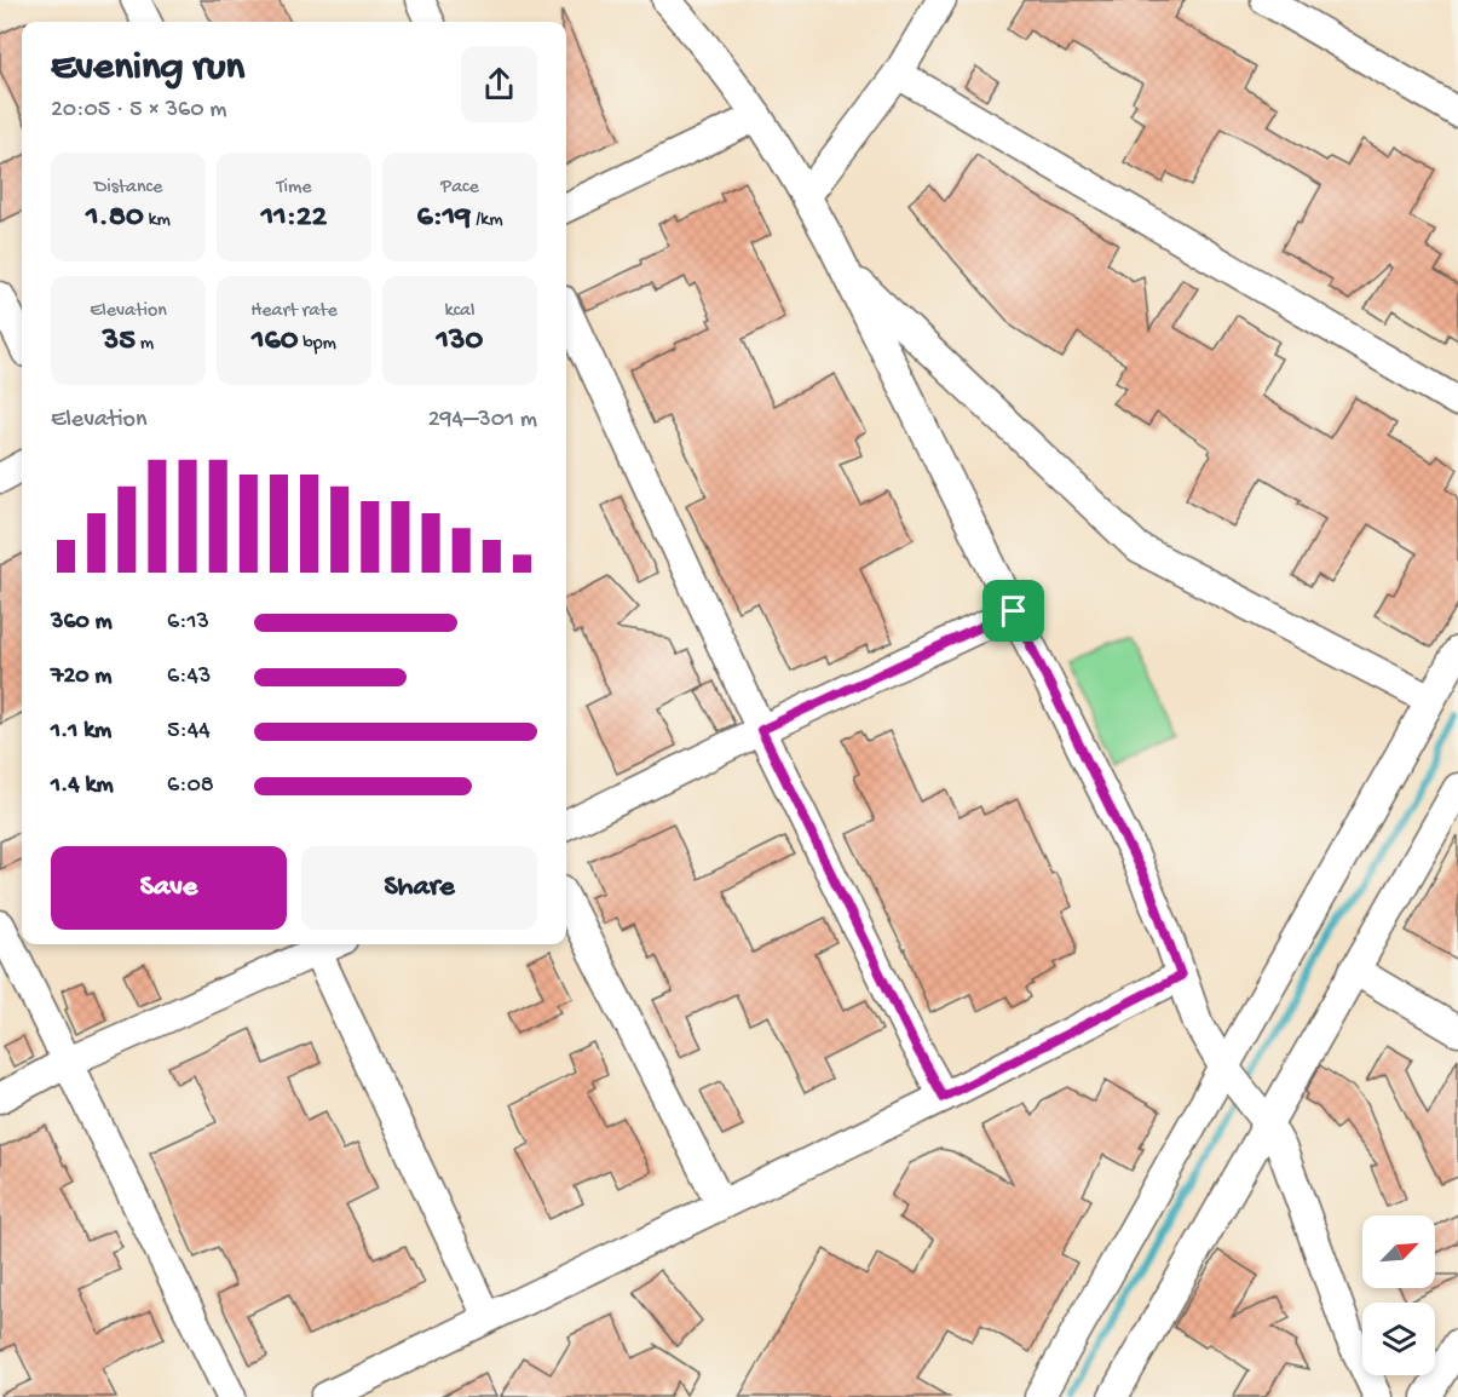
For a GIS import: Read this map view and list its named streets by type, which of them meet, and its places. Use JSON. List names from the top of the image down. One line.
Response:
{"north":"top right","page":{"heading":["Evening run","20:05 · 5 × 360 m"],"stats":[["Distance","1.80 km"],["Time","11:22"],["Pace","6:19 /km"],["Elevation","35 m"],["Heart rate","160 bpm"],["kcal","130"]],"chart":["Elevation","294–301 m"],"list":[{"name":"360 m","note":"6:13"},{"name":"720 m","note":"6:43"},{"name":"1.1 km","note":"5:44"},{"name":"1.4 km","note":"6:08"}],"buttons":["Save","Share"]}}
